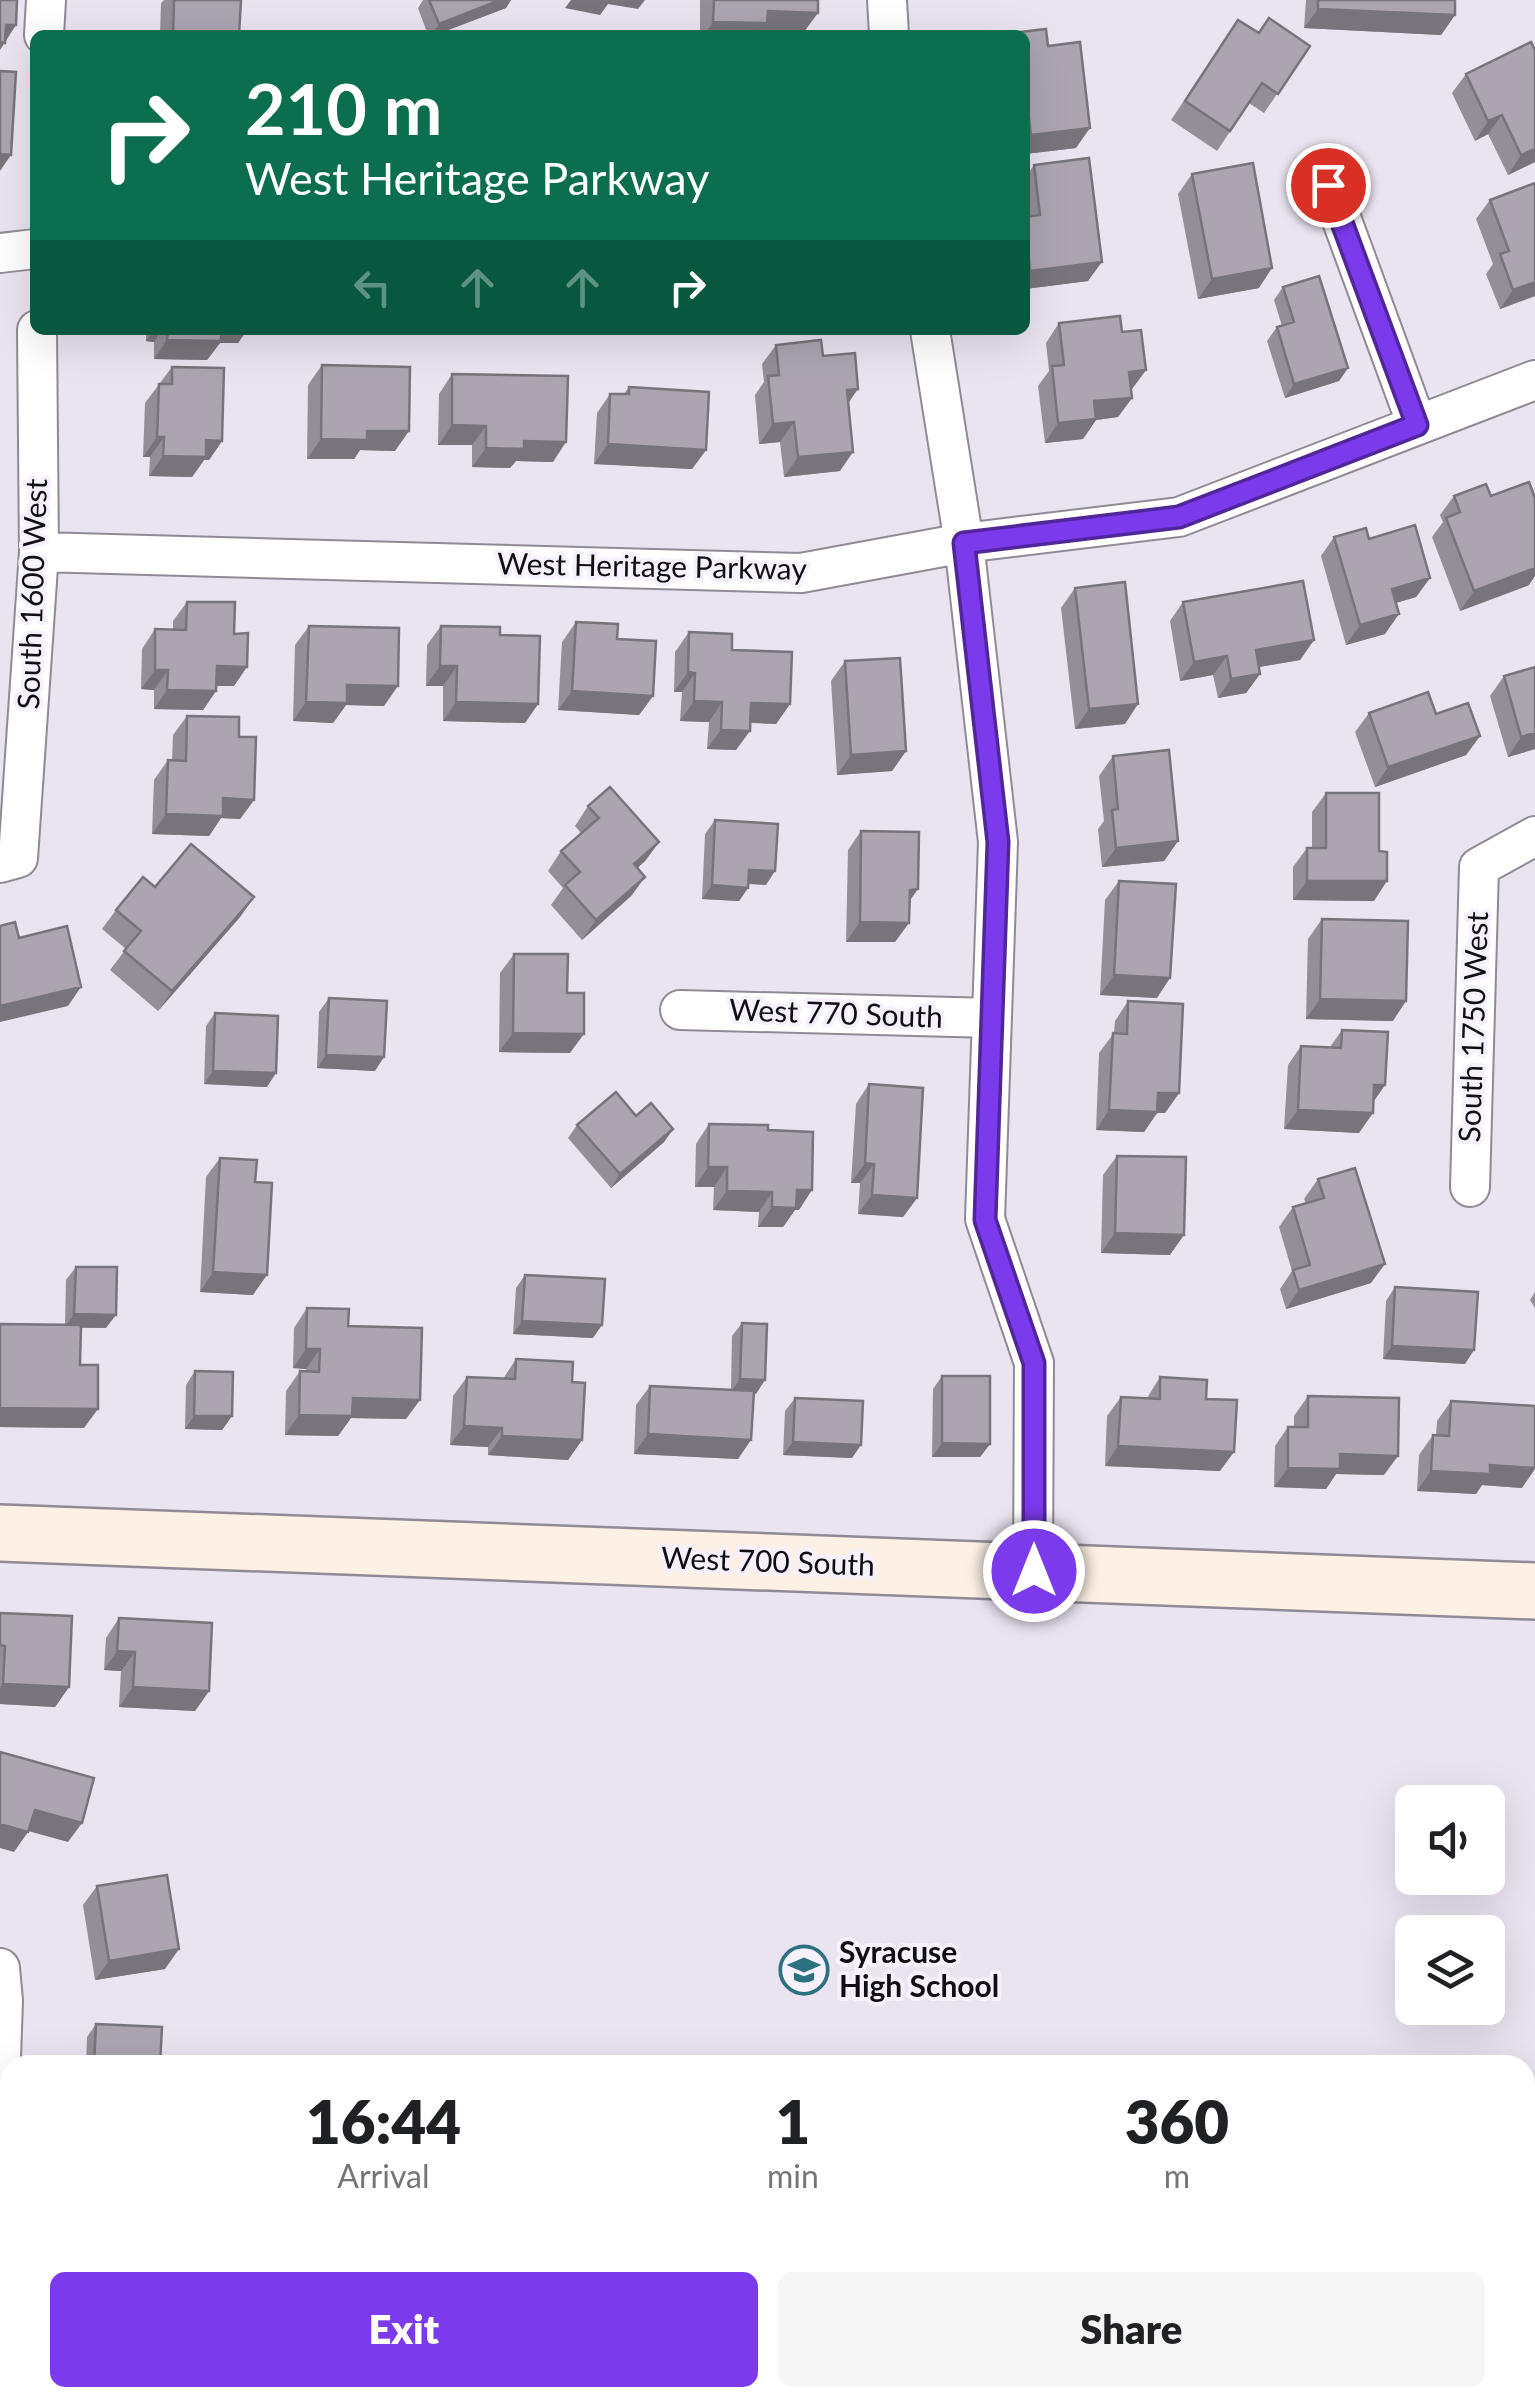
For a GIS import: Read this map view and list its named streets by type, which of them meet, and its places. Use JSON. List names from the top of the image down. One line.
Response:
{"streets":{"street":["West Heritage Parkway","South 1600 West","West 770 South","South 1750 West","West 700 South"]},"crossings":[["West Heritage Parkway","South 1600 West"]],"places":{"school or university":["Syracuse High School"]},"page":{"turn":["210 m","West Heritage Parkway"],"eta":["16:44","Arrival","1","min","360","m"],"buttons":["Exit","Share"]}}
